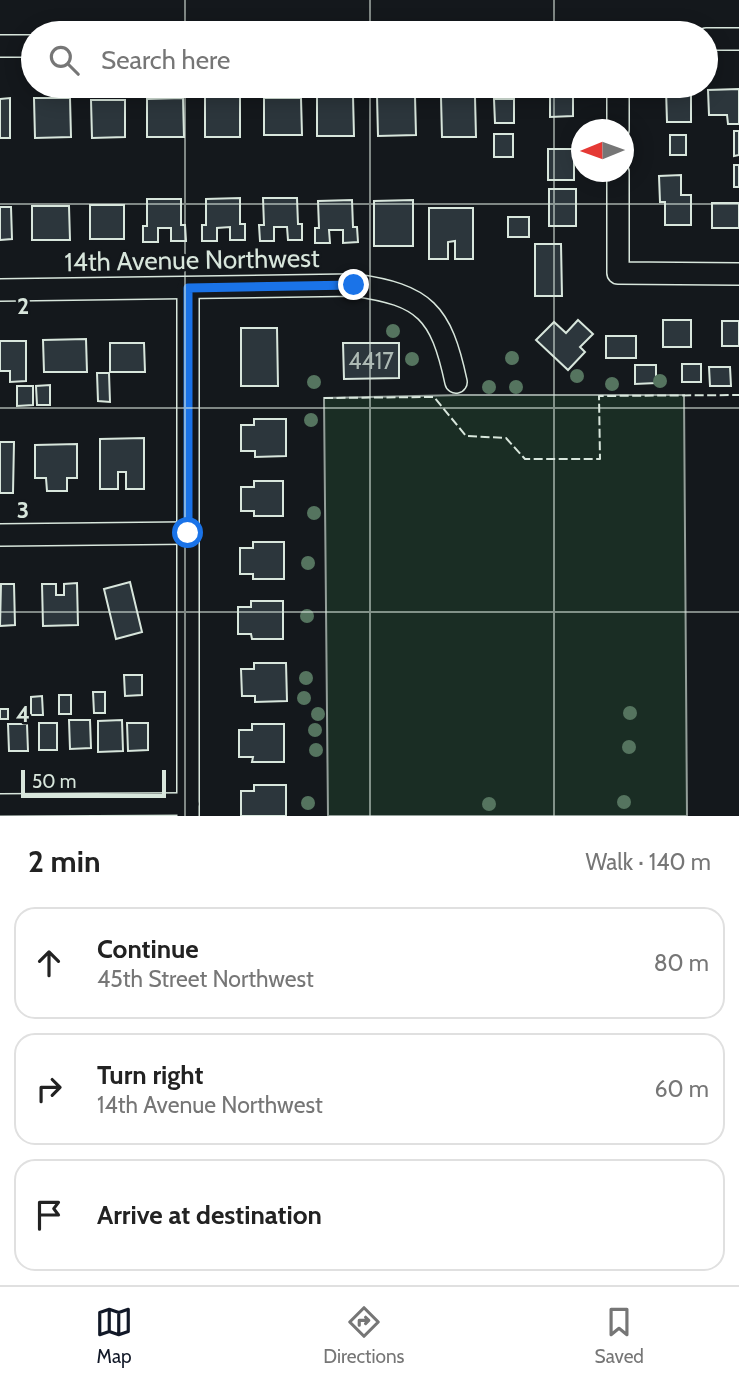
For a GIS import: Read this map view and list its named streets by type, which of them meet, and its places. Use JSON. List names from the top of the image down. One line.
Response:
{"streets":{"street":["14th Avenue Northwest"]},"house_numbers":["4417"],"scale_bar":"50 m","north":"left","page":{"search":"Search here","scale":"50 m","heading":["2 min","Walk · 140 m"],"list":[["Continue","45th Street Northwest","80 m"],["Turn right","14th Avenue Northwest","60 m"],"Arrive at destination"],"nav":["Map","Directions","Saved"]},"grid":{"rows":["2","3","4"]}}
